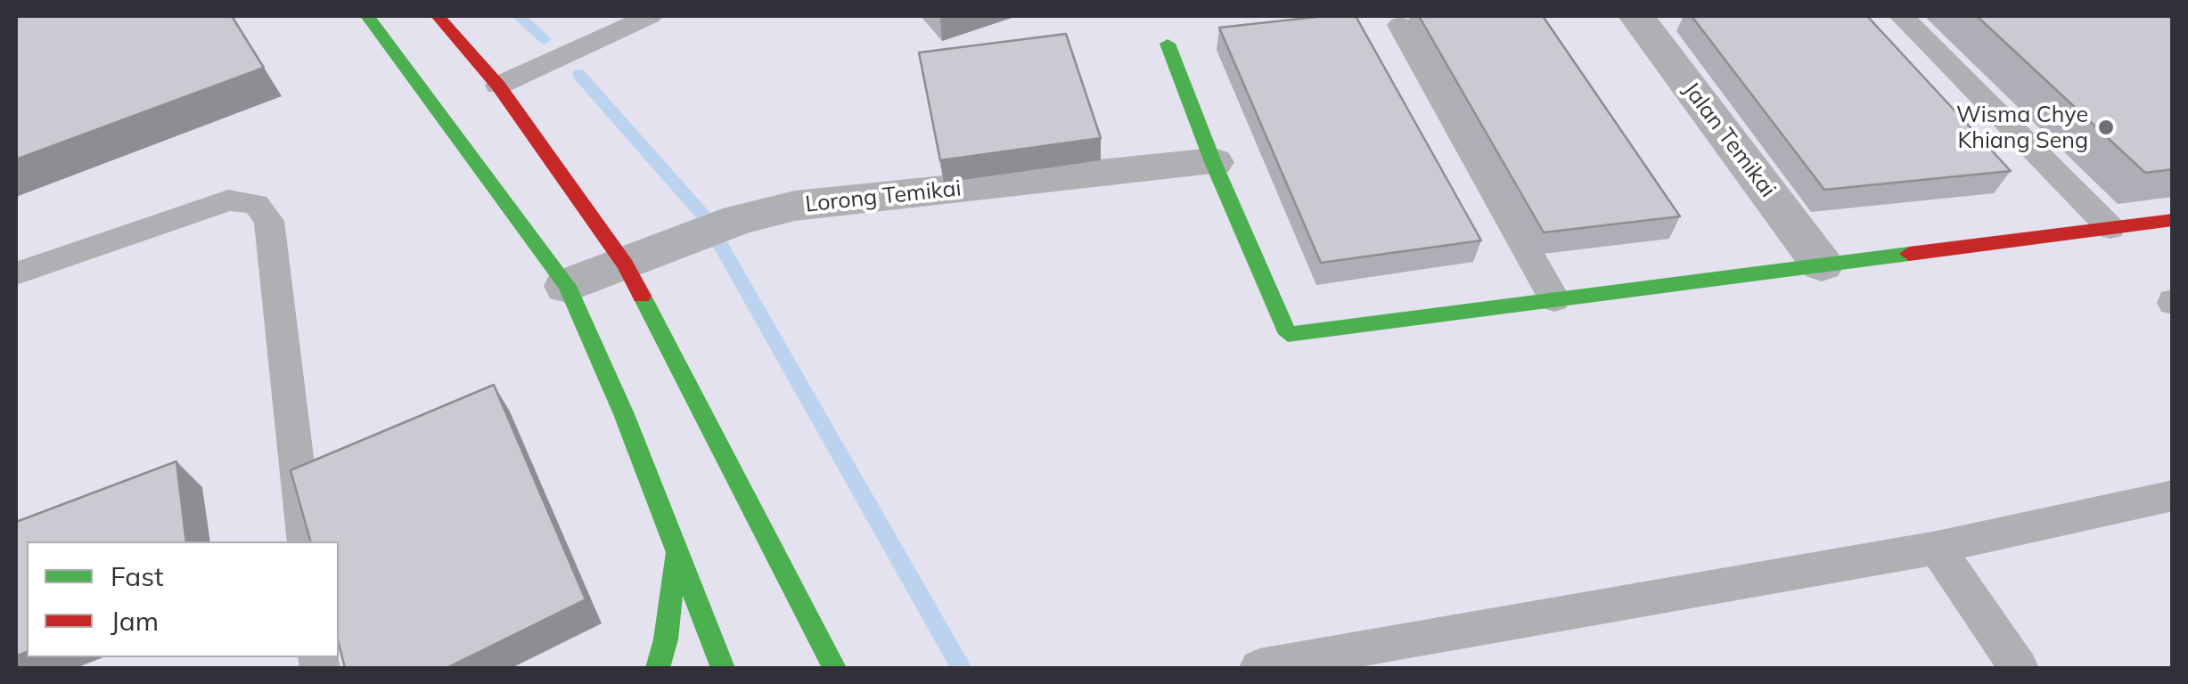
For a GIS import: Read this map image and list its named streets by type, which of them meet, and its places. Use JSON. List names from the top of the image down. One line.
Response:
{"streets":{"street":["Jalan Temikai","Lorong Temikai"]},"places":["Wisma Chye Khiang Seng"],"legend":["Fast","Jam"]}
